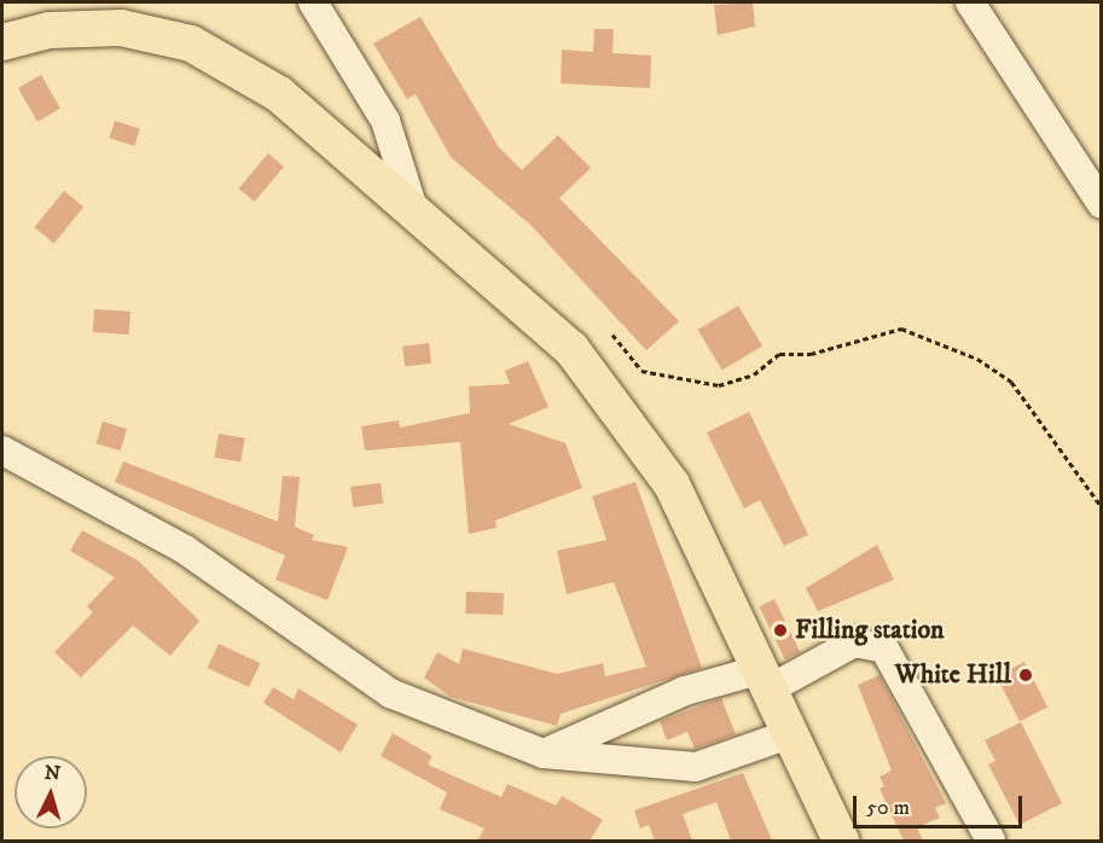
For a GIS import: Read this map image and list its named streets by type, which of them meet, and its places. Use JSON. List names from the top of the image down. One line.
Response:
{"places":["Filling station","White Hill"],"scale_bar":"50 m","north":"top"}
